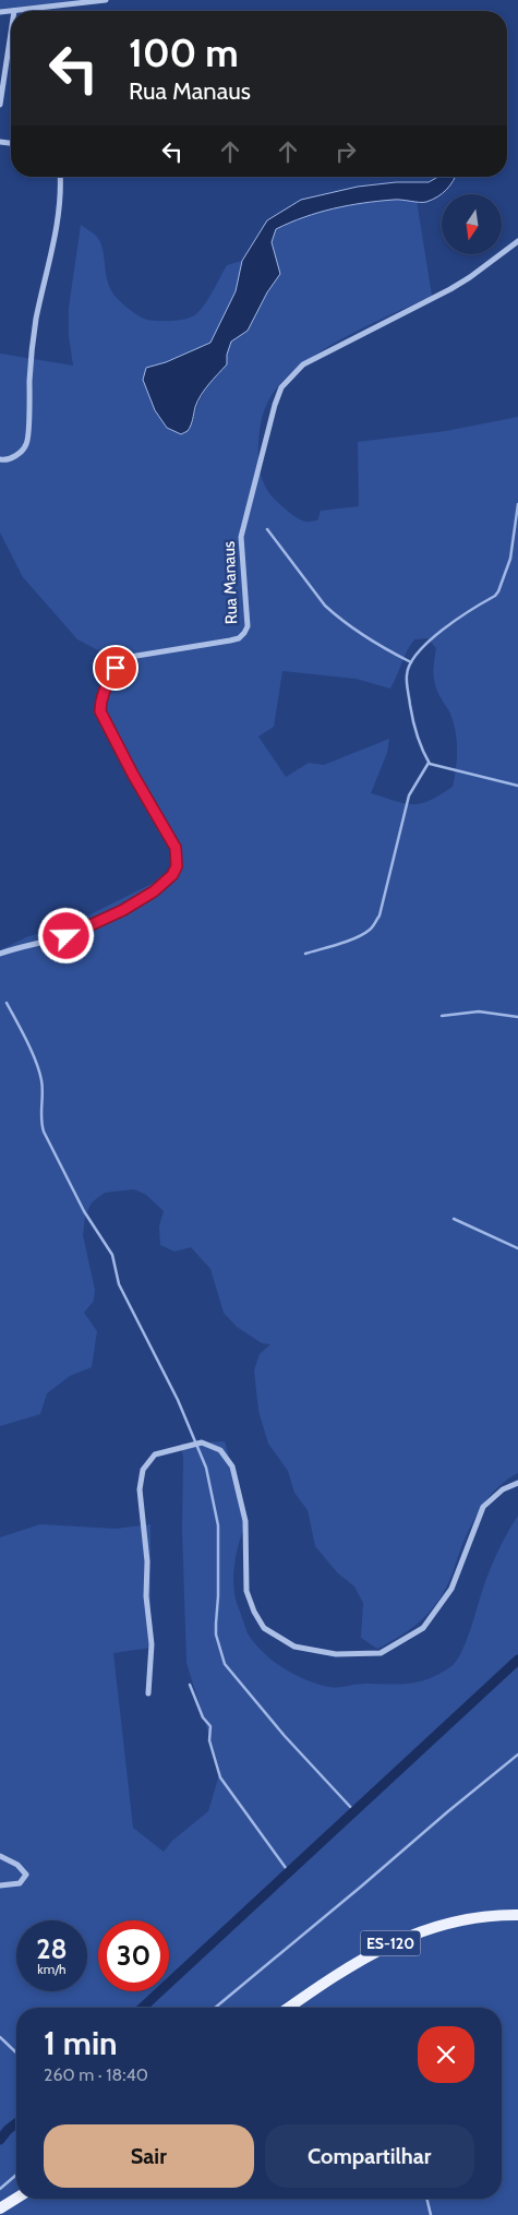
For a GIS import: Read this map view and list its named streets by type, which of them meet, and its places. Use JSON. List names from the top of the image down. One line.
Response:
{"streets":{"main road":["ES-120"],"street":["Rua Manaus"]},"north":"bottom","page":{"turn":["100 m","Rua Manaus"],"speed":"28 km/h","limit":"30","heading":["1 min","260 m · 18:40"],"buttons":["Sair","Compartilhar"]}}
